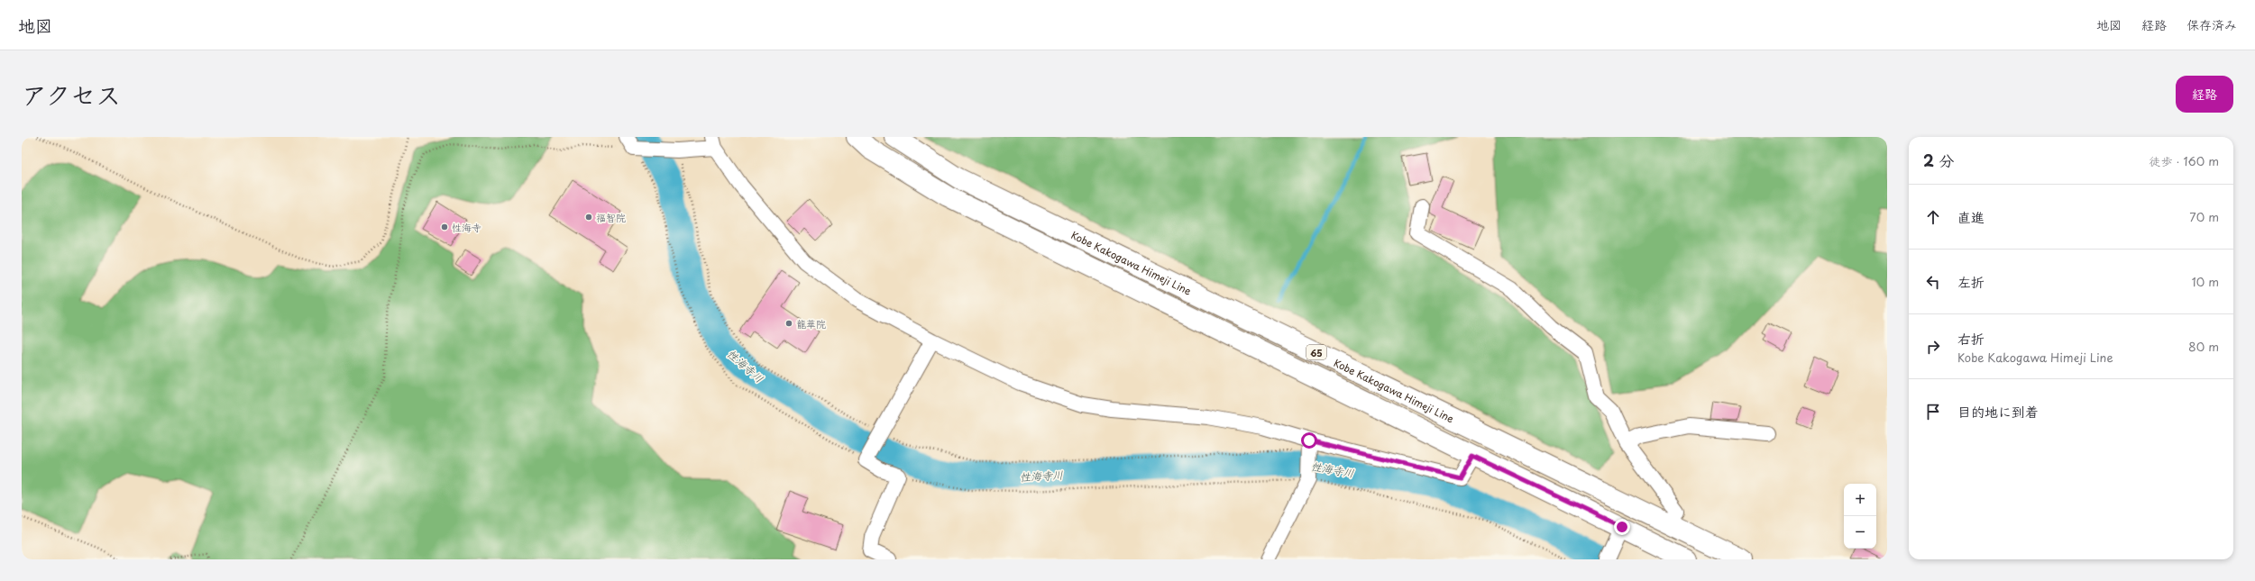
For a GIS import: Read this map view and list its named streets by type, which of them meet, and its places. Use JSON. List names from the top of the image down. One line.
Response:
{"streets":{"main road":["Kobe Kakogawa Himeji Line","65"]},"water":["性海寺川"],"places":["福智院","性海寺","龍華院"],"page":{"header":"地図","nav":["地図","経路","保存済み"],"title":"アクセス","buttons":"経路","heading":["2 分","徒歩 · 160 m"],"list":[["直進","70 m"],["左折","10 m"],["右折","Kobe Kakogawa Himeji Line","80 m"],"目的地に到着"],"map_buttons":["+","−"]}}
